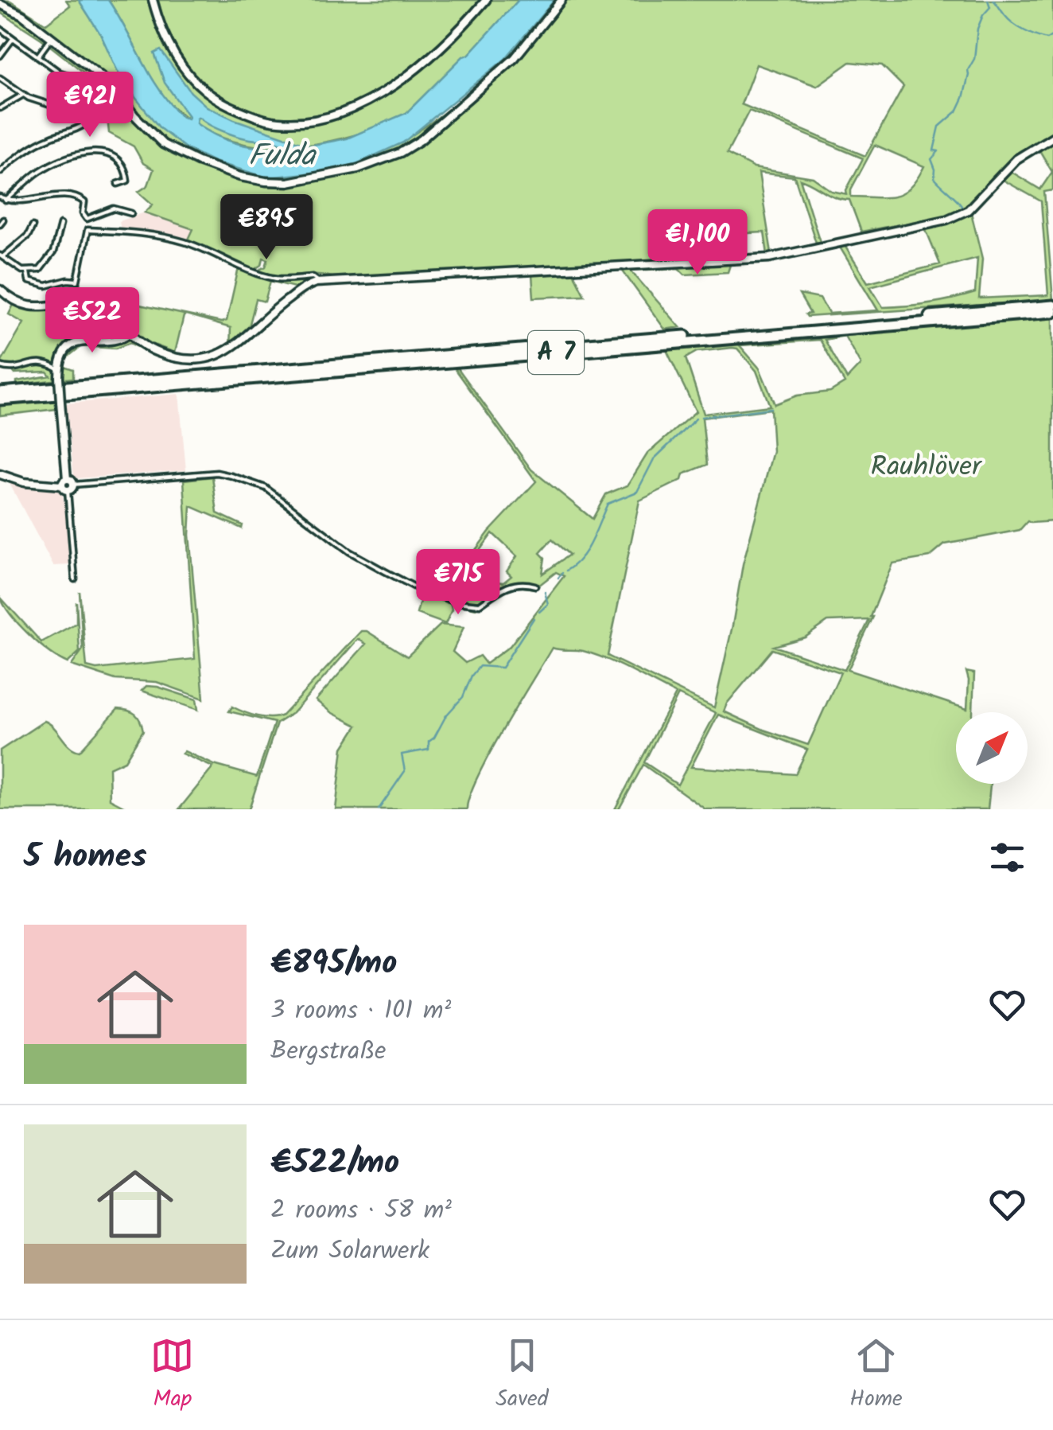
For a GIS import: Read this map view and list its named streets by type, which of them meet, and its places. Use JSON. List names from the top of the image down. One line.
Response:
{"streets":{"highway":["A 7"]},"water":["Fulda"],"parks":["Rauhlöver"],"north":"top right","page":{"price":["€921","€895","€1,100","€522","€715"],"heading":"5 homes","list":[{"name":"€895/mo","note":"3 rooms · 101 m² · Bergstraße"},{"name":"€522/mo","note":"2 rooms · 58 m² · Zum Solarwerk"}],"tabs":["Map","Saved","Home"]}}
